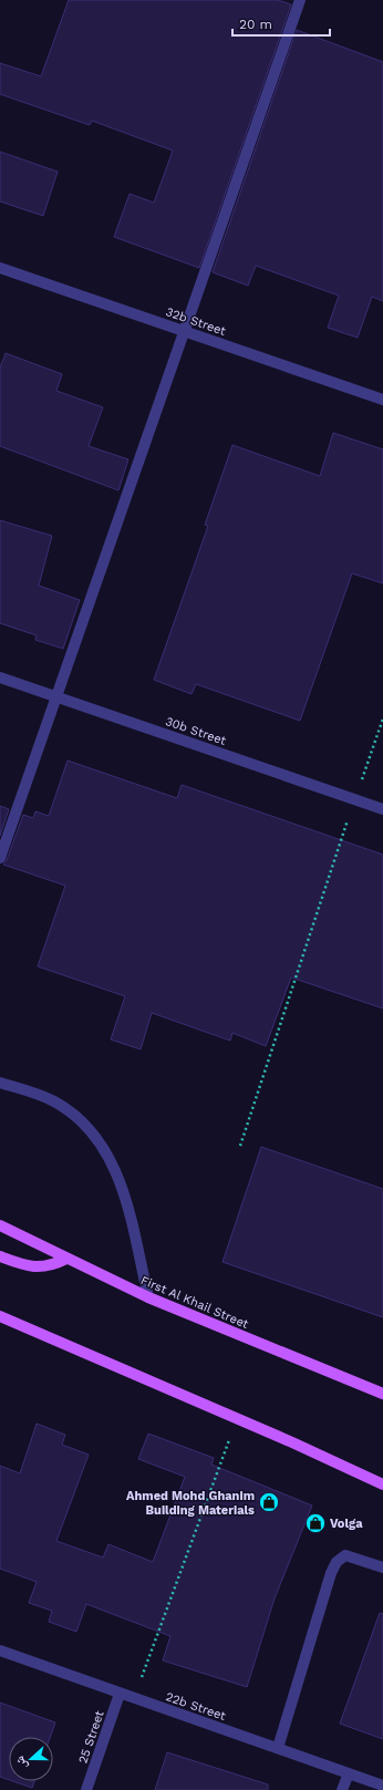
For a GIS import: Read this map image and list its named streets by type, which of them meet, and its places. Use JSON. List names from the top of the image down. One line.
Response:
{"streets":{"main road":["First Al Khail Street"],"street":["32b Street","30b Street","22b Street","25 Street"]},"crossings":[["22b Street","25 Street"]],"places":{"shop":["Ahmed Mohd Ghanim Building Materials","Volga"]},"scale_bar":"20 m","north":"left"}
